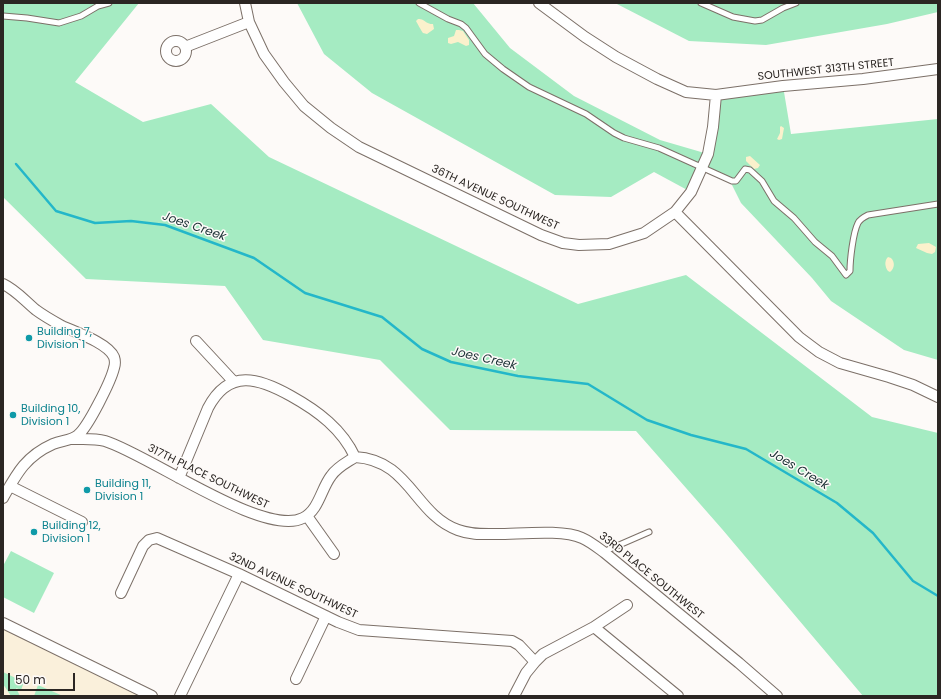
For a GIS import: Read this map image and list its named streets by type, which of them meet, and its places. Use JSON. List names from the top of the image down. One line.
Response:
{"streets":{"street":["SOUTHWEST 313TH STREET","36TH AVENUE SOUTHWEST","317TH PLACE SOUTHWEST","33RD PLACE SOUTHWEST","32ND AVENUE SOUTHWEST"]},"crossings":[["SOUTHWEST 313TH STREET","36TH AVENUE SOUTHWEST"]],"water":["Joes Creek"],"places":["Building 7, Division 1","Building 10, Division 1","Building 11, Division 1","Building 12, Division 1"],"scale_bar":"50 m"}
